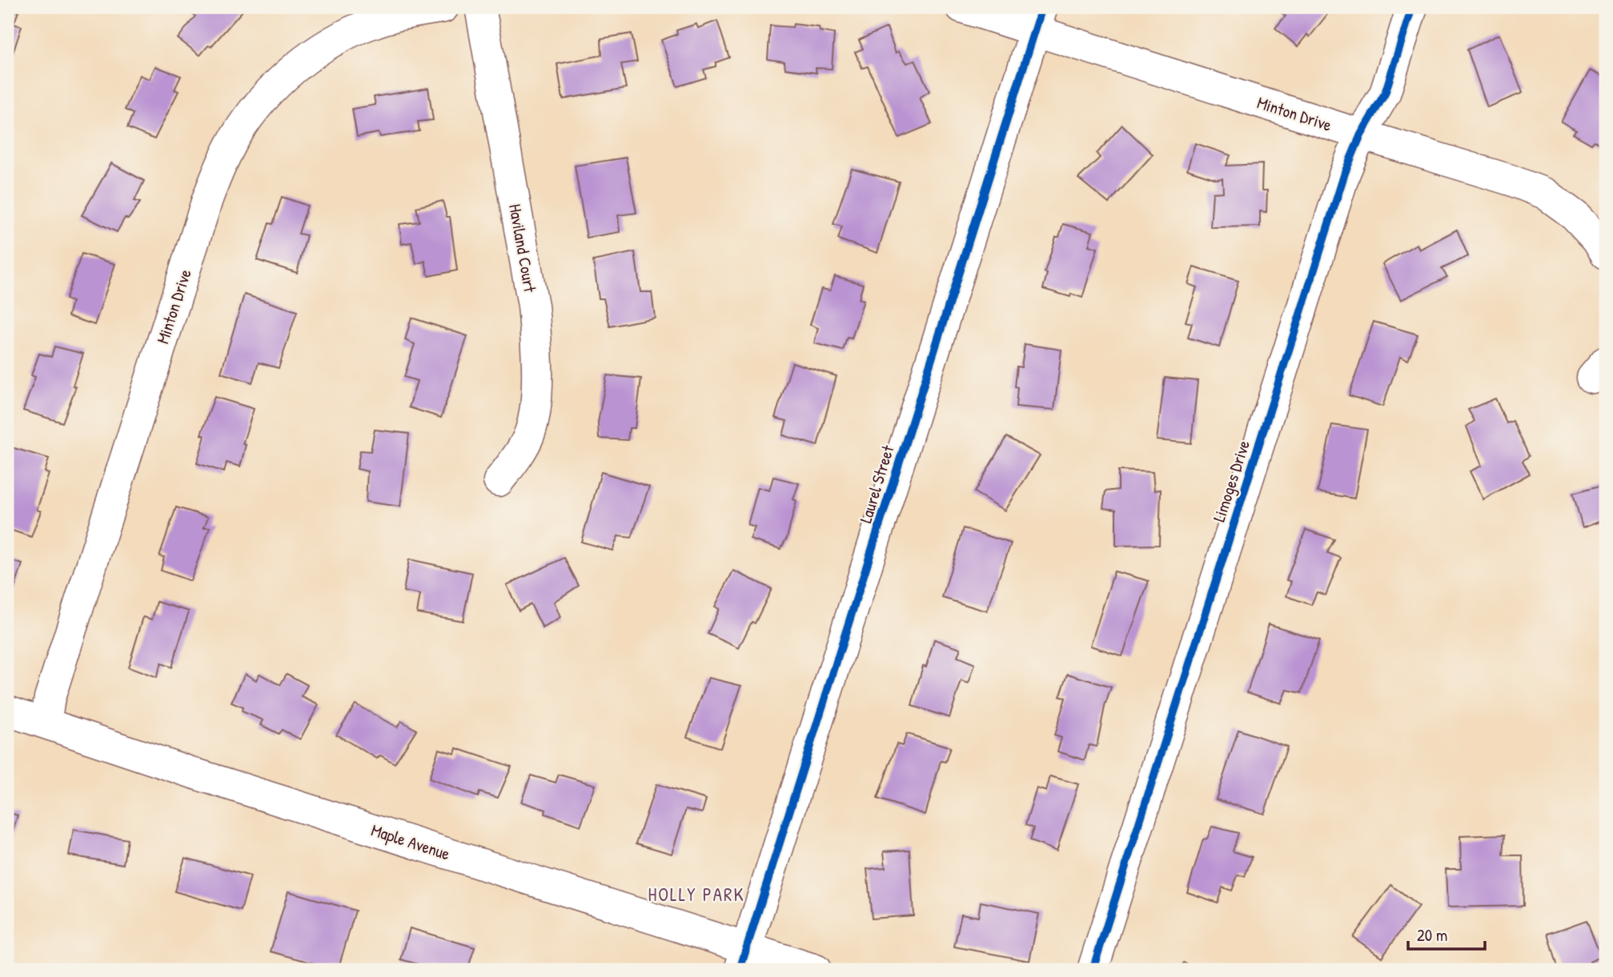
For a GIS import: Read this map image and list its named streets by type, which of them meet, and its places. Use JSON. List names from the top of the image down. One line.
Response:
{"streets":{"street":["Minton Drive","Haviland Court","Limoges Drive","Laurel Street","Maple Avenue"]},"crossings":[["Minton Drive","Limoges Drive"],["Minton Drive","Laurel Street"],["Minton Drive","Maple Avenue"],["Laurel Street","Maple Avenue"]],"districts":["HOLLY PARK"],"scale_bar":"20 m"}
